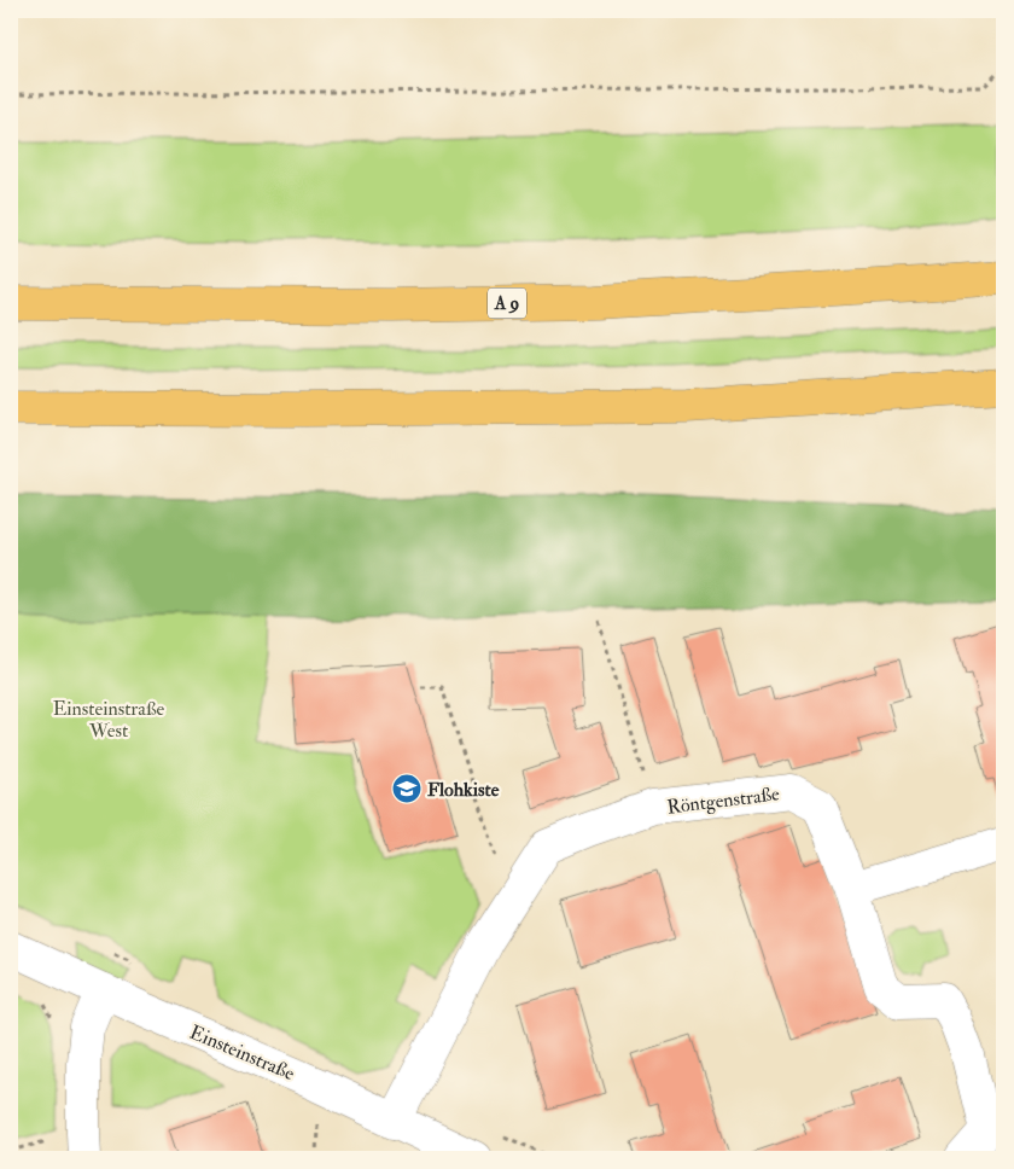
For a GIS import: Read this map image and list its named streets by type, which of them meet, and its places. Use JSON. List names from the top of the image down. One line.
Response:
{"streets":{"highway":["A 9"],"street":["Röntgenstraße","Einsteinstraße"]},"crossings":[["Röntgenstraße","Einsteinstraße"]],"parks":["Einsteinstraße West"],"places":{"school or university":["Flohkiste"]}}
